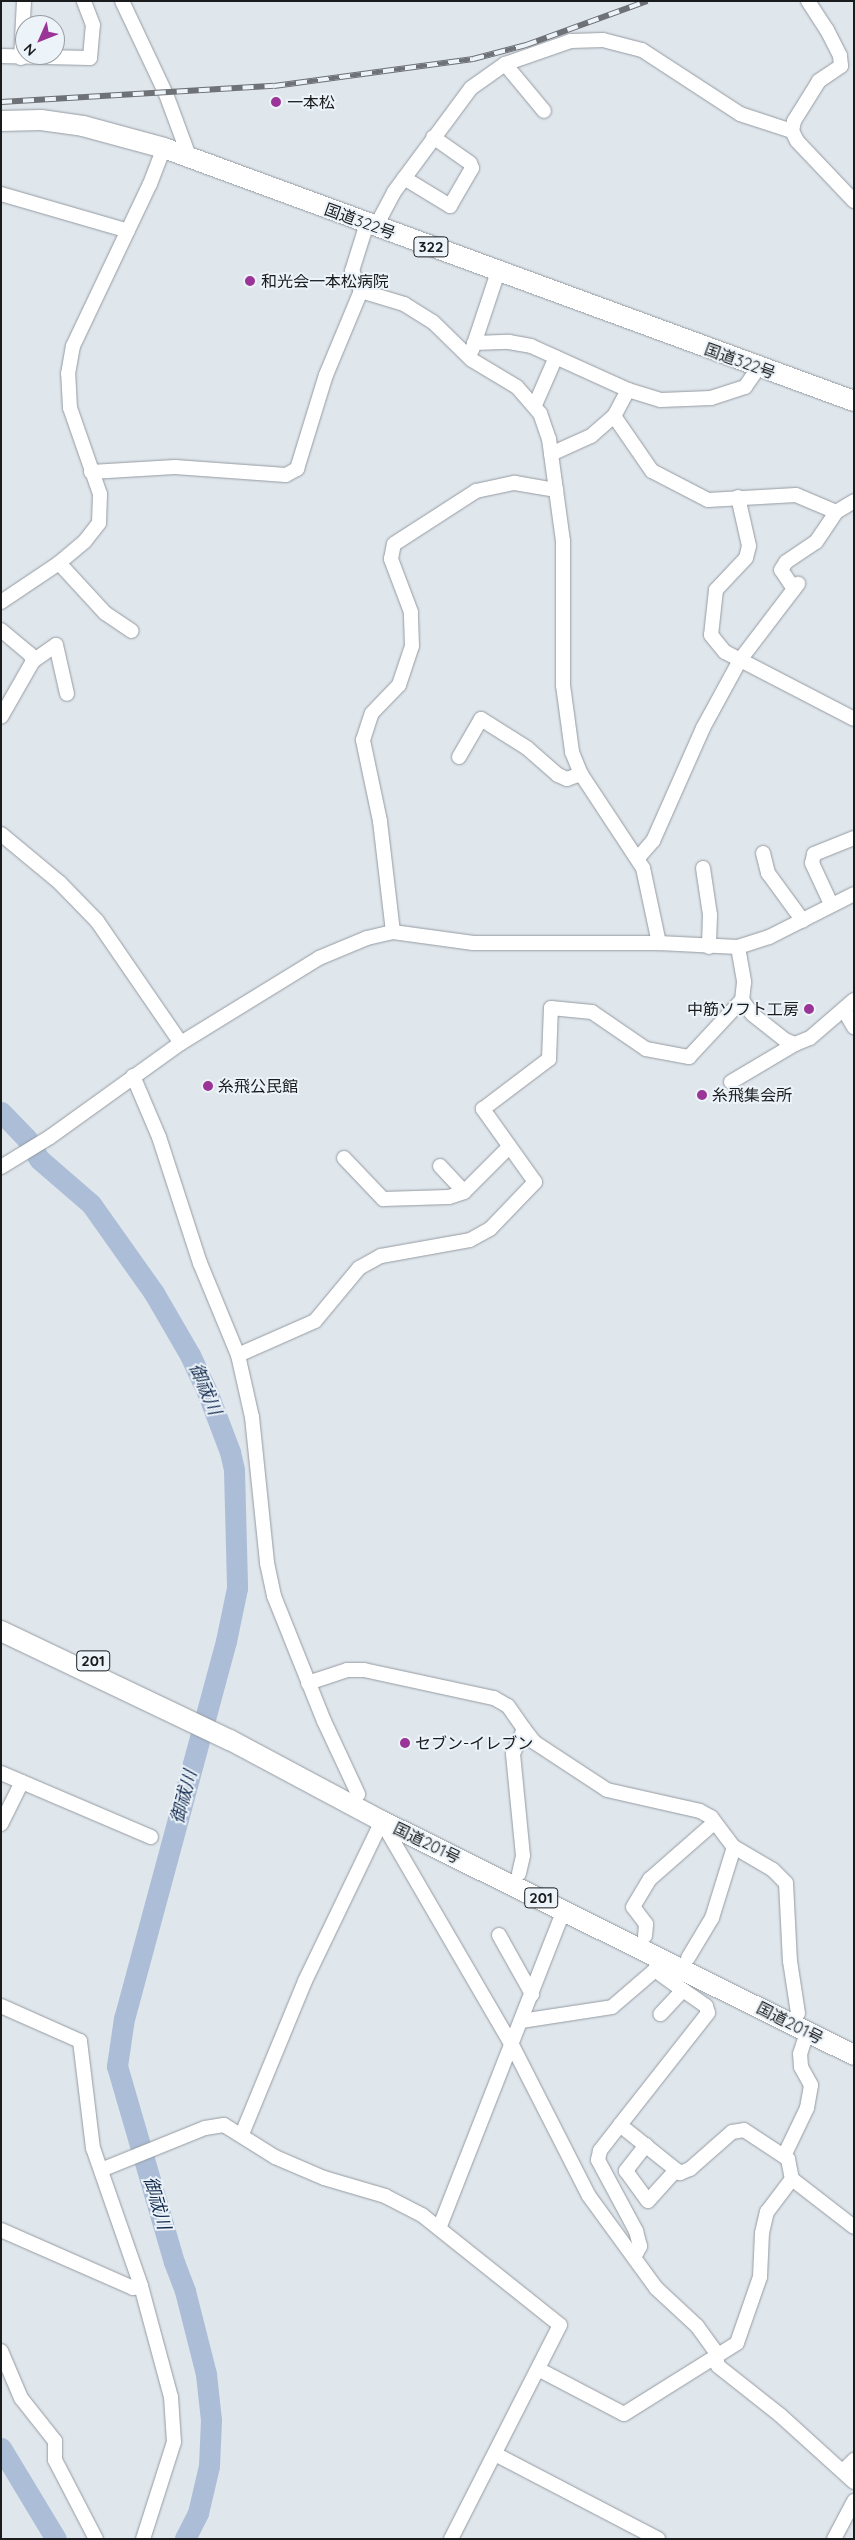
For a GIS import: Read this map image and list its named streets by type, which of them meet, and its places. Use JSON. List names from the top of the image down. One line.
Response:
{"streets":{"highway":["国道322号","322","201","国道201号"]},"water":["御祓川"],"places":["一本松","和光会一本松病院","中筋ソフト工房","糸飛公民館","糸飛集会所","セブン-イレブン"],"north":"bottom left"}
